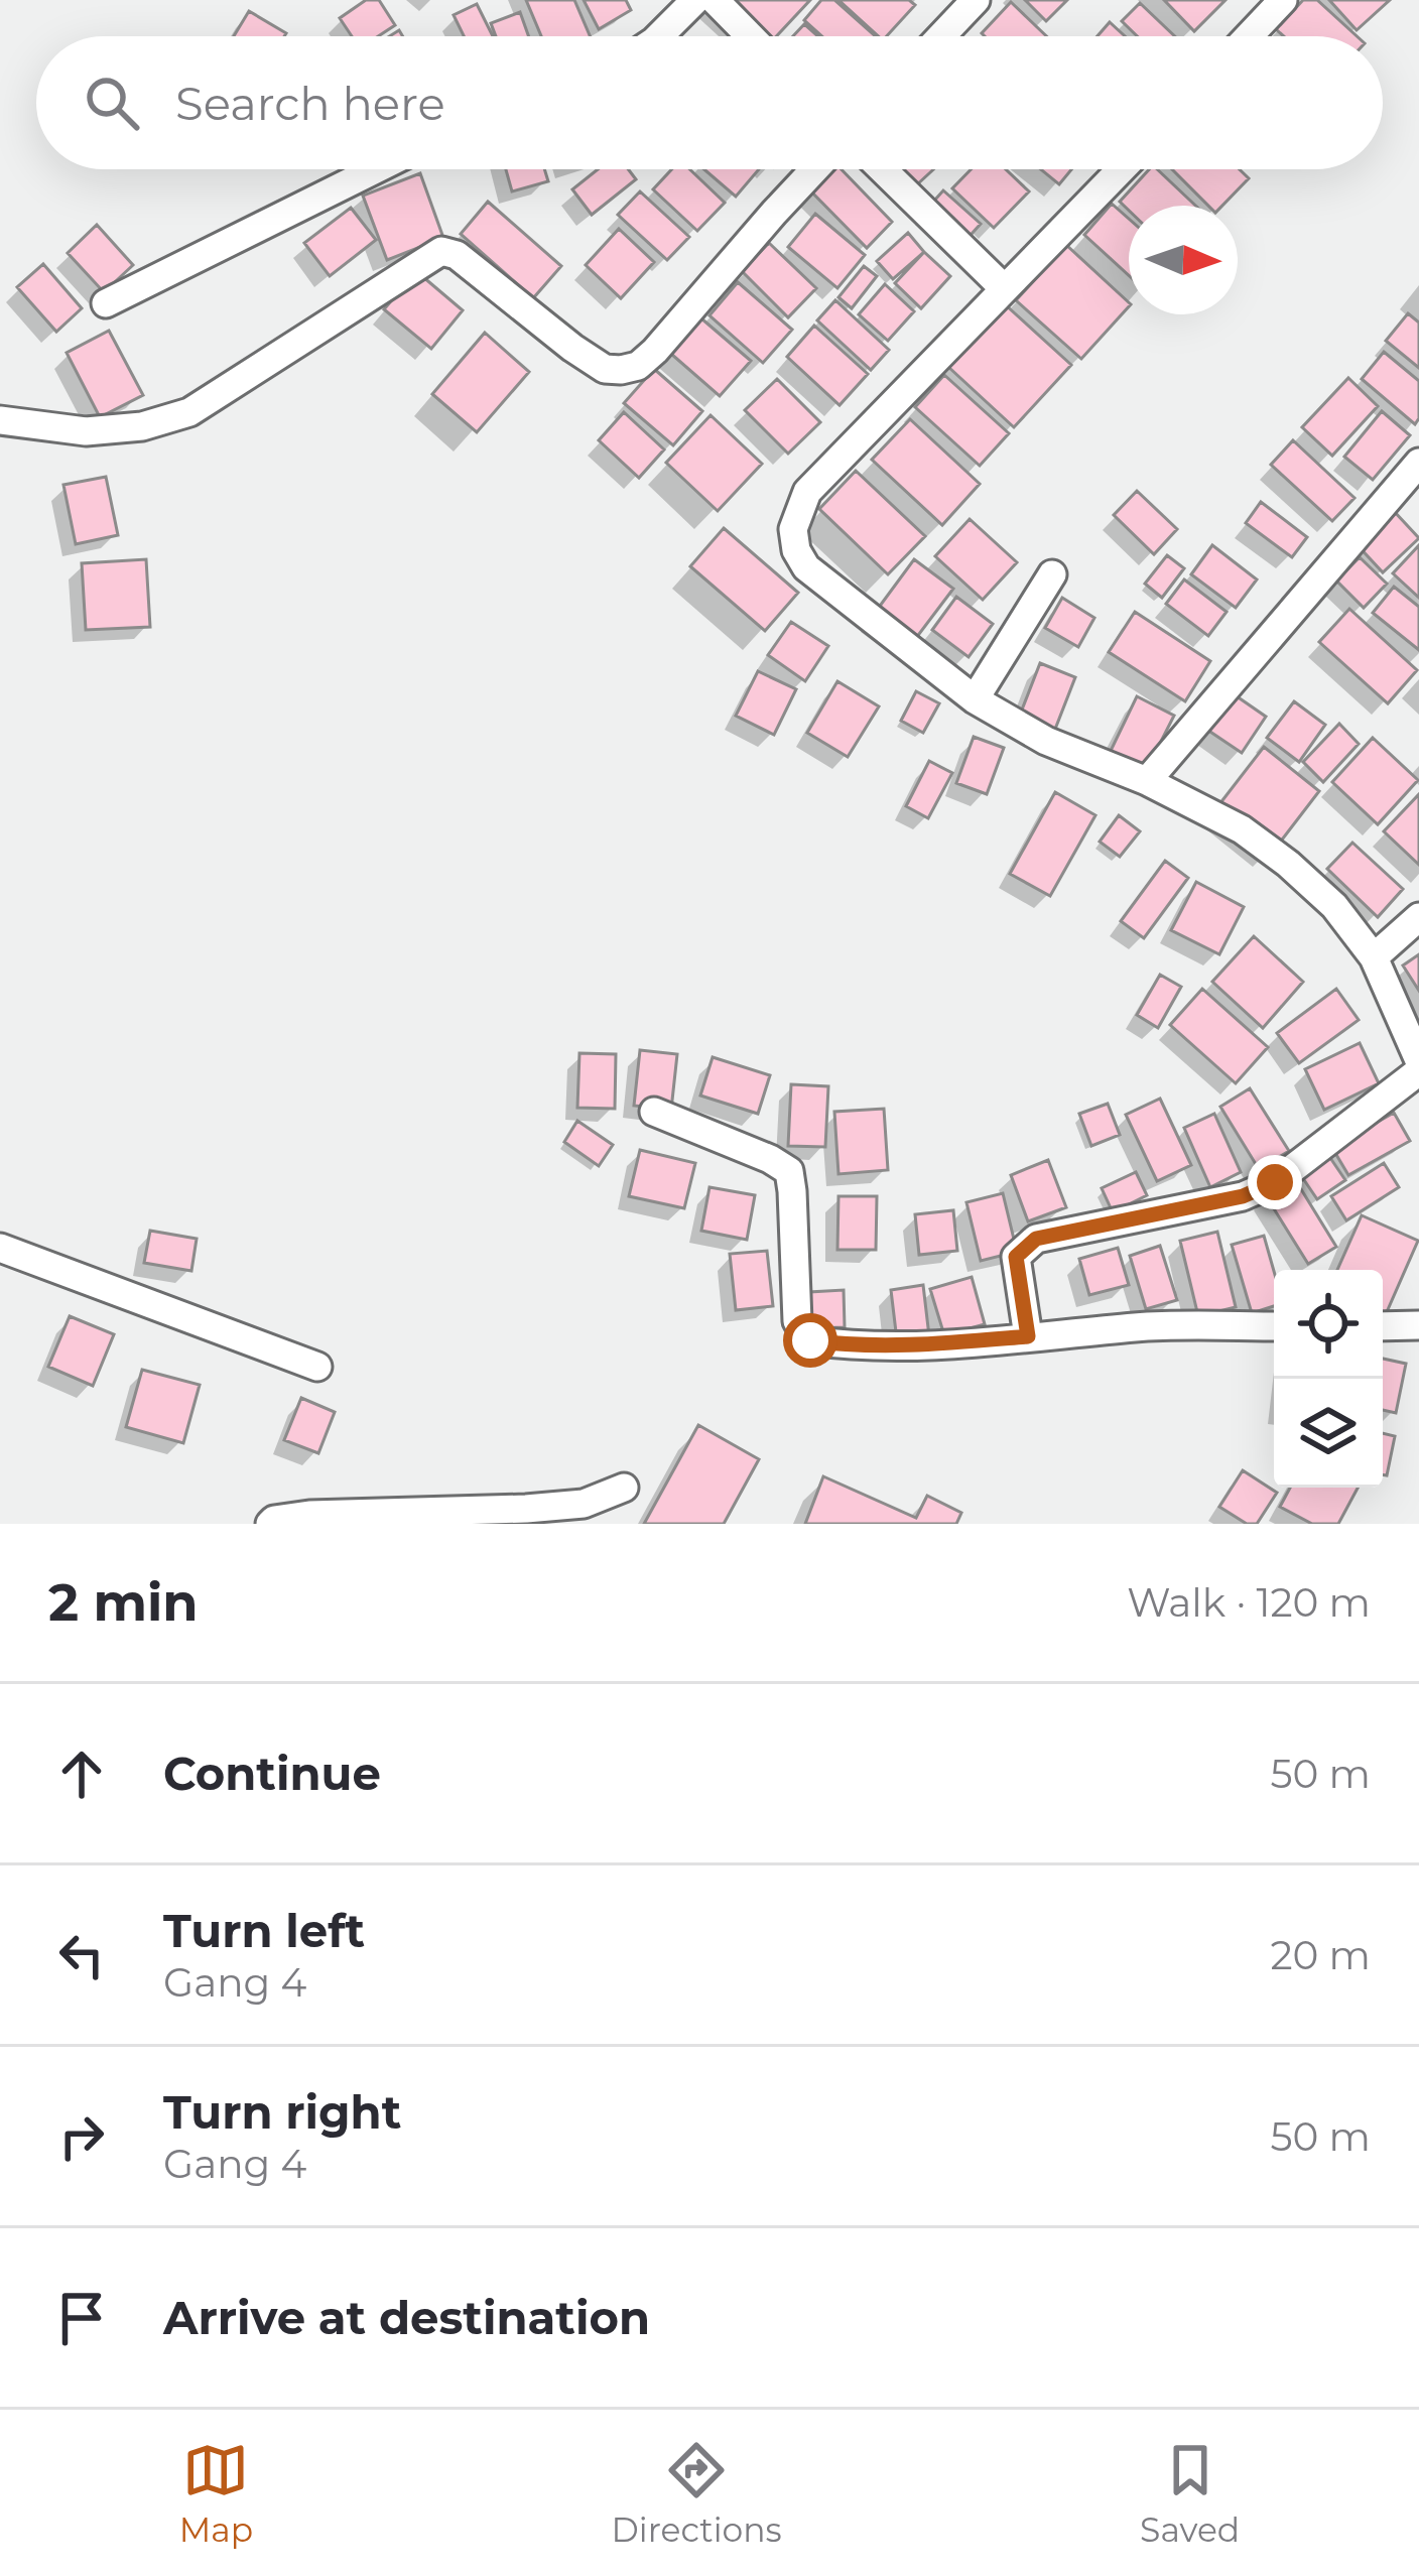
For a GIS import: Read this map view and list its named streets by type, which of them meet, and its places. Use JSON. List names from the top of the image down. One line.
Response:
{"north":"right","page":{"search":"Search here","heading":["2 min","Walk · 120 m"],"list":[["Continue","50 m"],["Turn left","Gang 4","20 m"],["Turn right","Gang 4","50 m"],"Arrive at destination"],"nav":["Map","Directions","Saved"]}}
